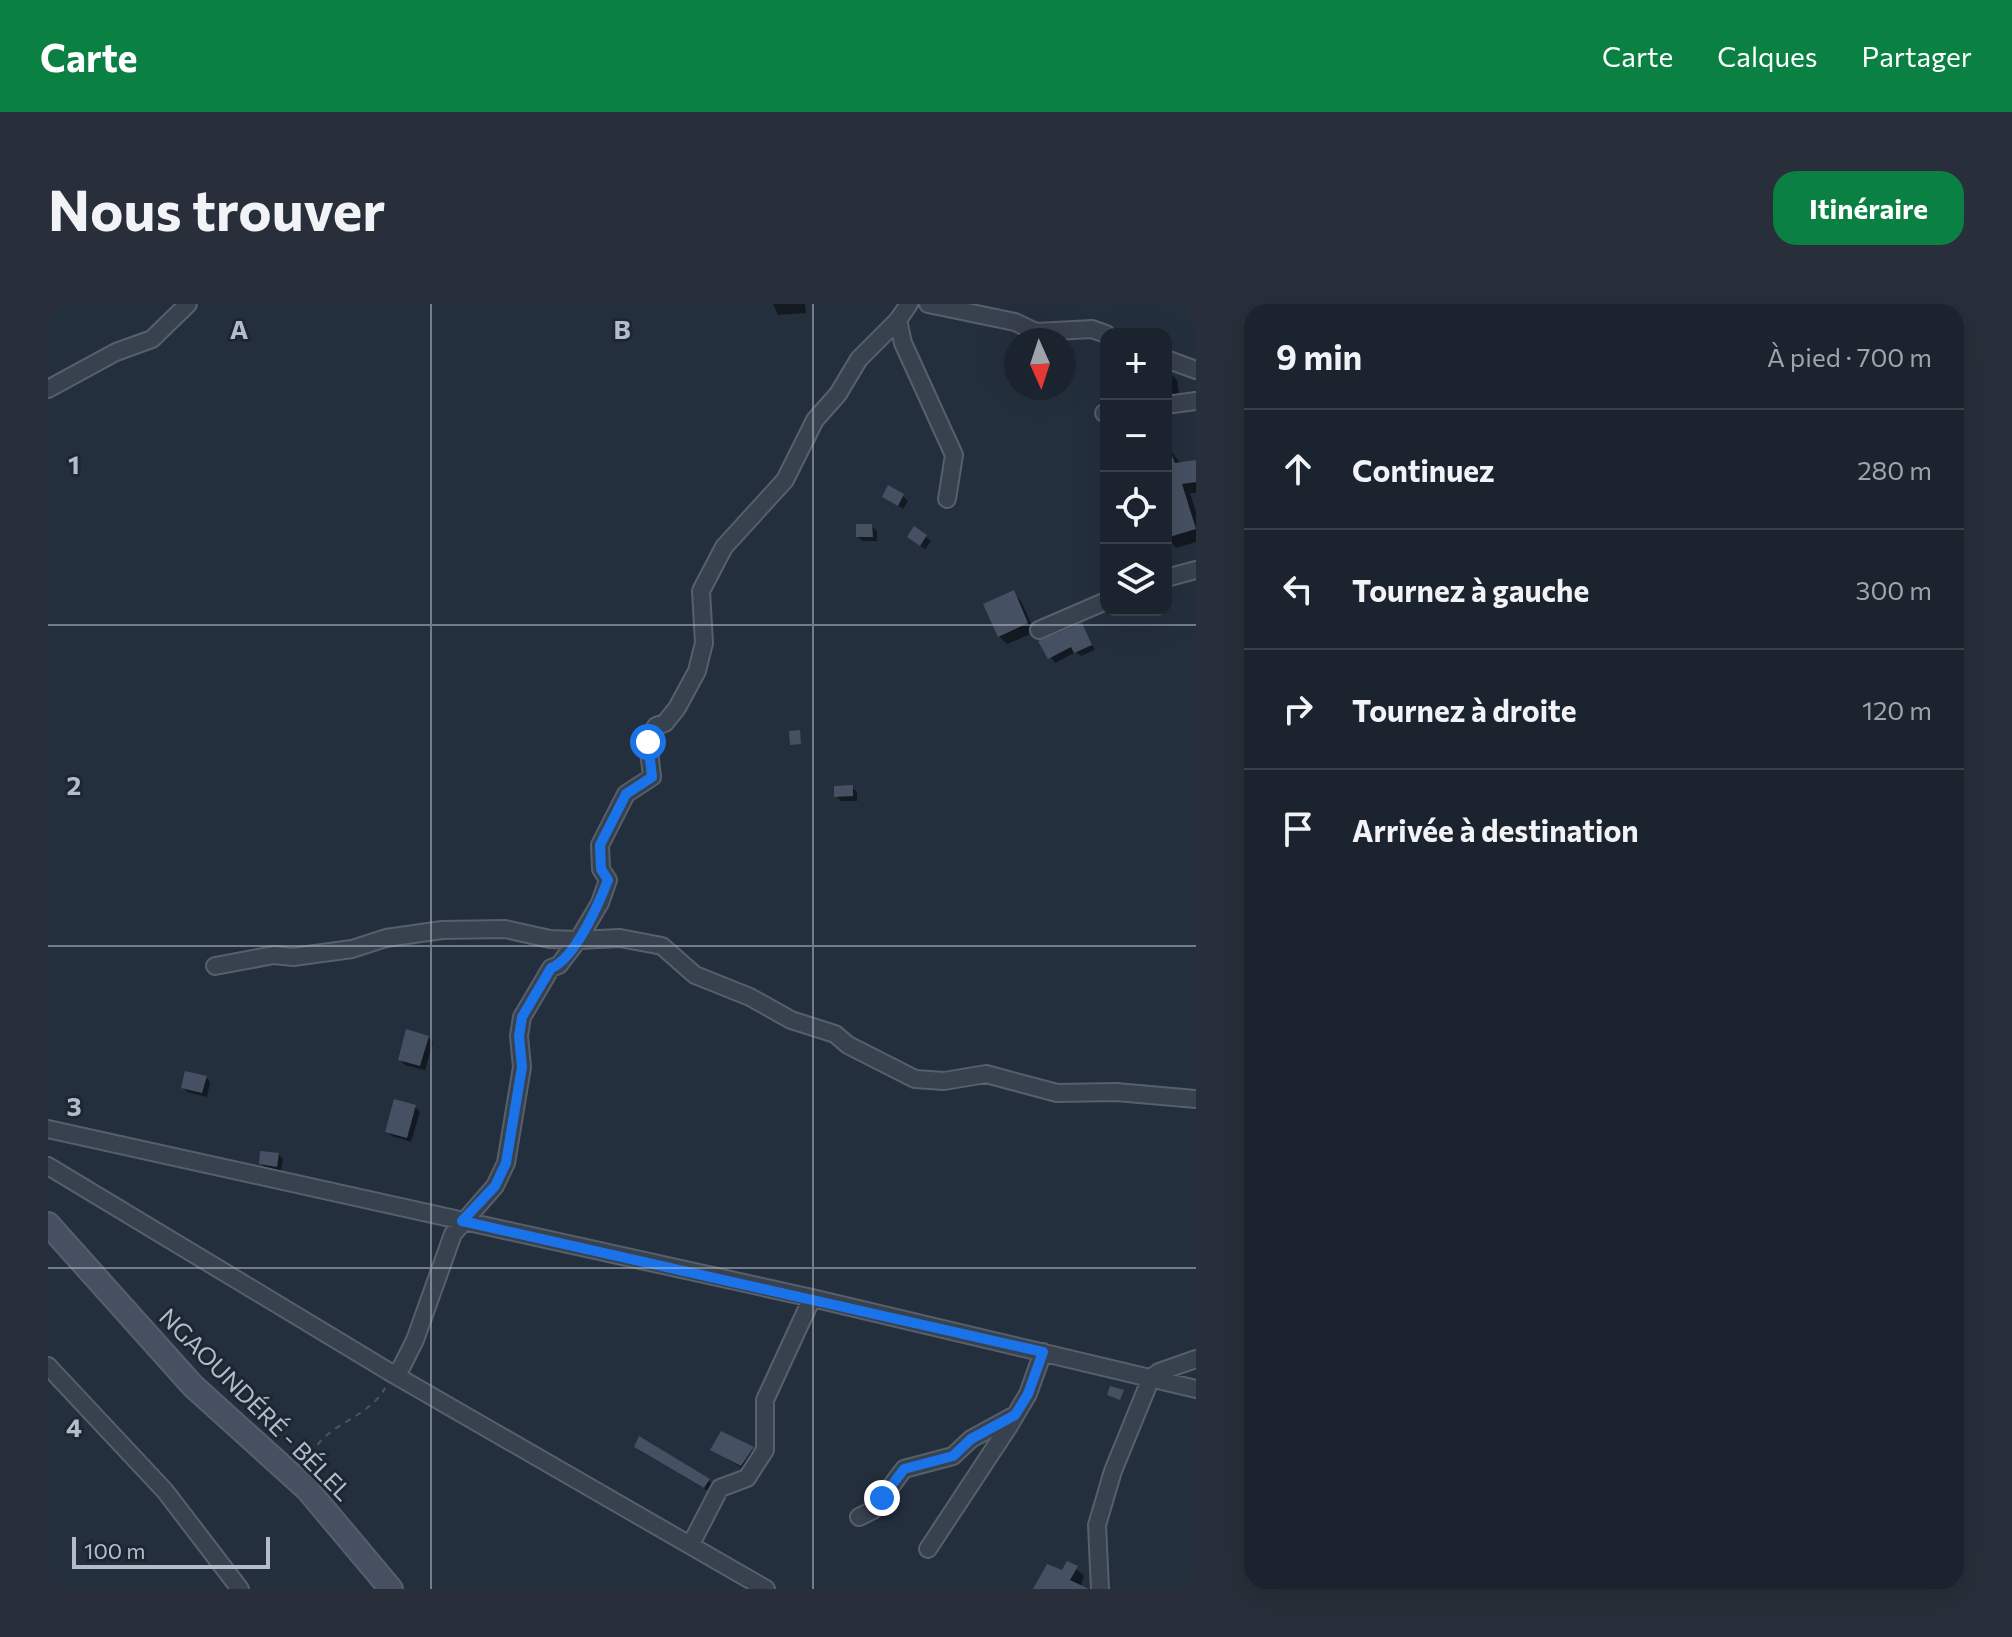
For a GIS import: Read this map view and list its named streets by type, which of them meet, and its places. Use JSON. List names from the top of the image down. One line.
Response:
{"streets":{"main road":["NGAOUNDÉRÉ - BÉLEL"]},"scale_bar":"100 m","north":"bottom","page":{"header":"Carte","nav":["Carte","Calques","Partager"],"buttons":"Itinéraire","title":"Nous trouver","heading":["9 min","À pied · 700 m"],"map_buttons":["+","−"],"list":[["Continuez","280 m"],["Tournez à gauche","300 m"],["Tournez à droite","120 m"],"Arrivée à destination"],"scale":"100 m"},"grid":{"columns":["A","B"],"rows":["1","2","3","4"]}}
